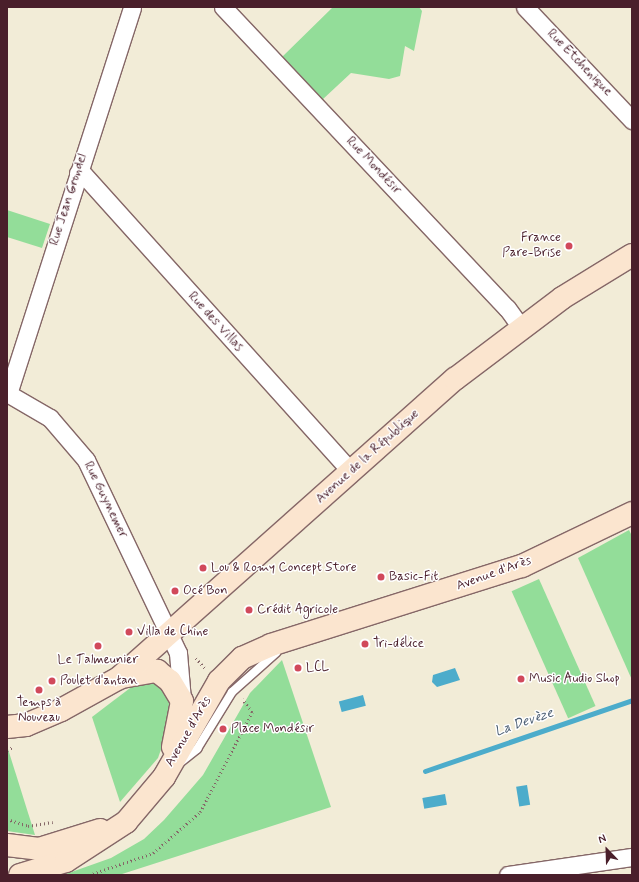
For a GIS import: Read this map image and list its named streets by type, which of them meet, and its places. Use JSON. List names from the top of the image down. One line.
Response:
{"streets":{"main road":["Avenue de la République","Avenue d'Arès"],"street":["Rue Etchenique","Rue Mondésir","Rue Jean Grondel","Rue des Villas","Rue Guynemer"]},"crossings":[["Rue Mondésir","Avenue de la République"],["Rue Jean Grondel","Rue des Villas"],["Rue Jean Grondel","Rue Guynemer"],["Rue des Villas","Avenue de la République"],["Avenue de la République","Rue Guynemer"]],"water":["La Devèze"],"places":["France Pare-Brise","Lou & Romy Concept Store","Basic-Fit","Océ Bon","Crédit Agricole","Villa de Chine","Tri-délice","Le Talmeunier","LCL","Music Audio Shop","Poulet d'antan","Temps à Nouveau","Place Mondésir"],"north":"top left"}
